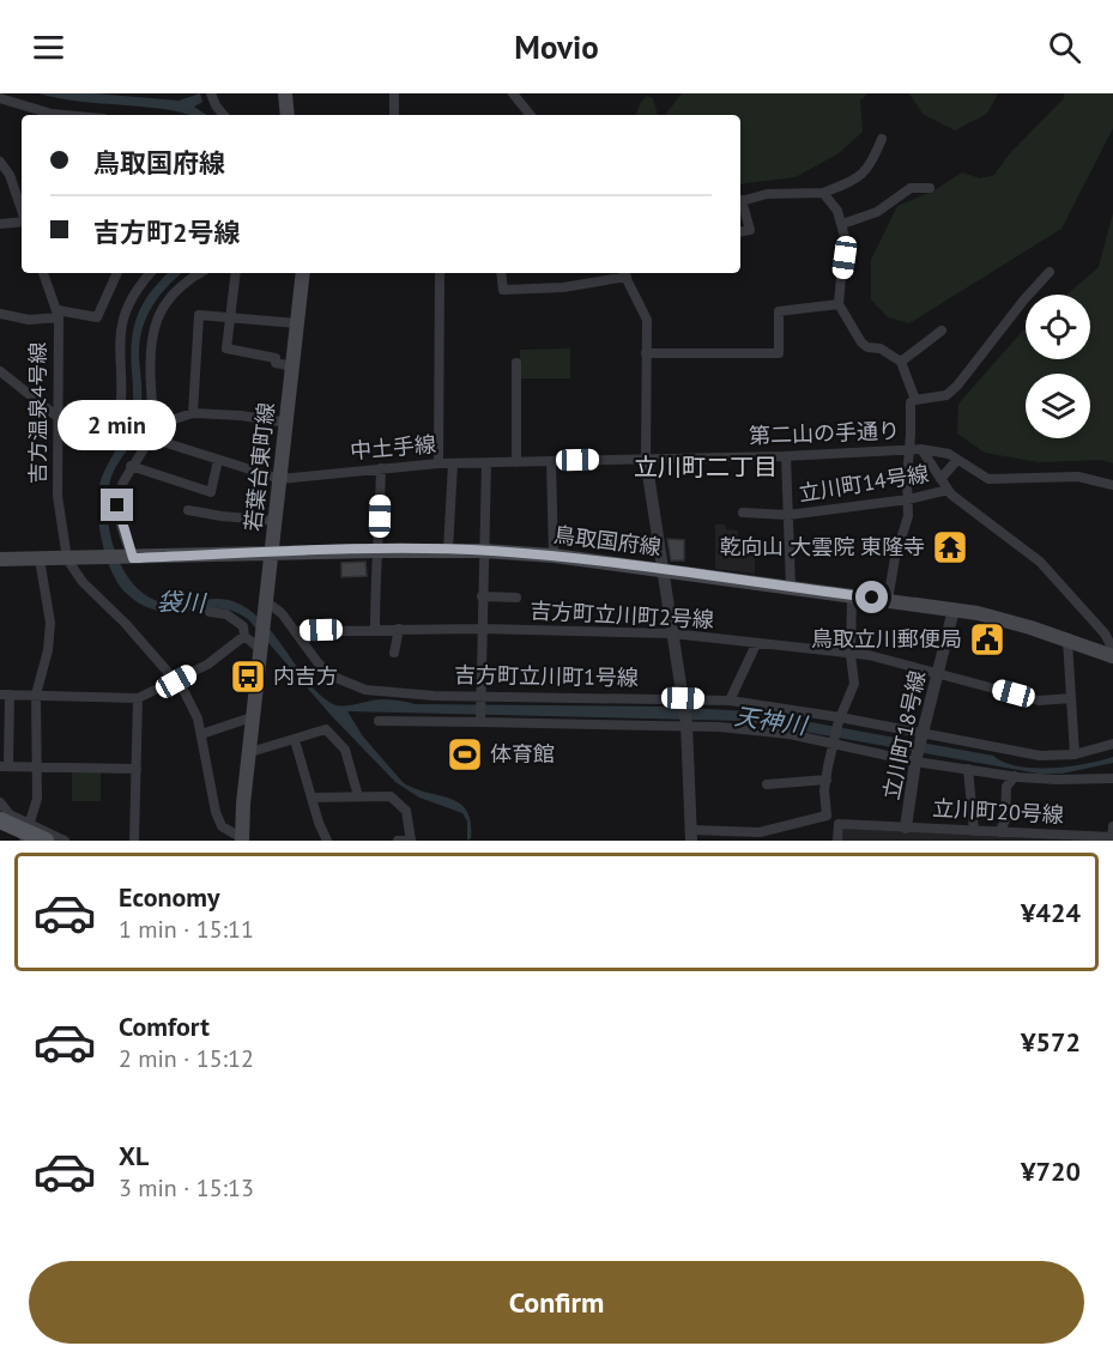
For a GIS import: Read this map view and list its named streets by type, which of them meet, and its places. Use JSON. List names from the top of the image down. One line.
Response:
{"streets":{"main road":["若葉台東町線","鳥取国府線"],"street":["吉方温泉4号線","第二山の手通り","中土手線","立川町14号線","吉方町立川町2号線","吉方町立川町1号線","立川町18号線","立川町20号線"]},"crossings":[["吉方温泉4号線","中土手線"],["吉方温泉4号線","鳥取国府線"],["第二山の手通り","中土手線"],["第二山の手通り","立川町14号線"],["中土手線","若葉台東町線"],["若葉台東町線","鳥取国府線"],["若葉台東町線","吉方町立川町1号線"],["鳥取国府線","立川町18号線"],["吉方町立川町2号線","吉方町立川町1号線"],["吉方町立川町2号線","立川町18号線"],["吉方町立川町1号線","立川町18号線"],["立川町18号線","立川町20号線"]],"districts":["立川町二丁目"],"water":["袋川","天神川"],"places":{"temple":["乾向山 大雲院 東隆寺"],"public building":["鳥取立川郵便局"],"bus stop":["内吉方"],"sports":["体育館"]},"page":{"header":"Movio","banner":["鳥取国府線","吉方町2号線"],"bubble":"2 min","list":[{"name":"Economy","note":"1 min · 15:11","value":"¥424"},{"name":"Comfort","note":"2 min · 15:12","value":"¥572"},{"name":"XL","note":"3 min · 15:13","value":"¥720"}],"buttons":"Confirm"}}
